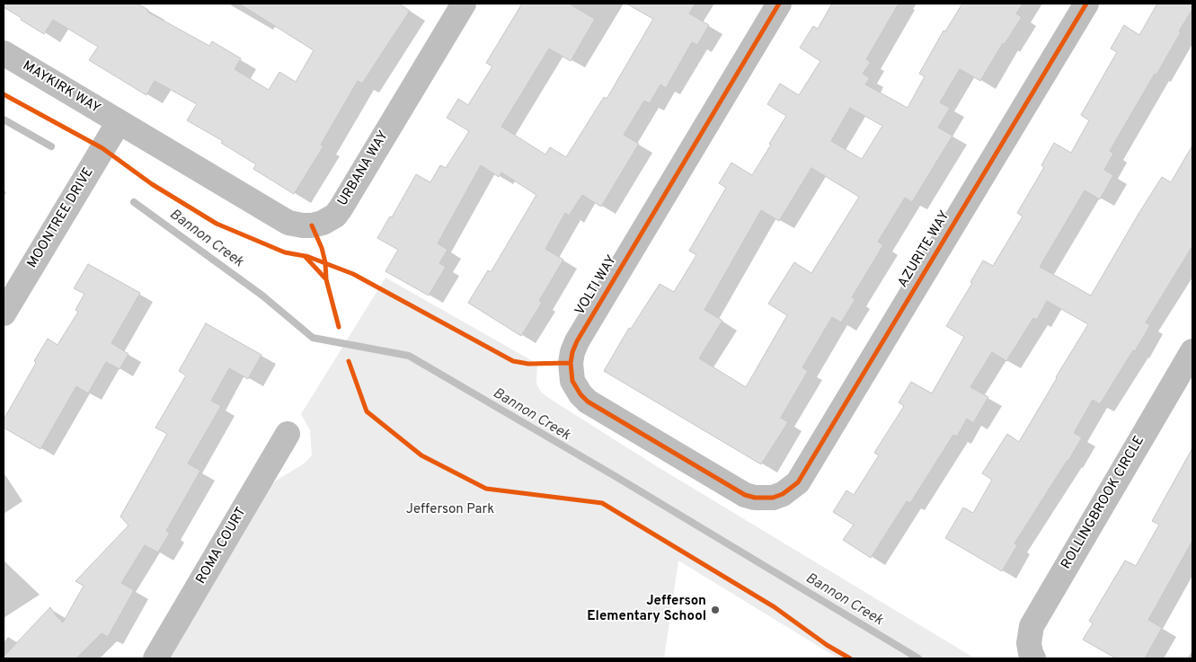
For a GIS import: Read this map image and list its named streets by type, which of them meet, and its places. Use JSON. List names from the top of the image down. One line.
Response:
{"streets":{"street":["MAYKIRK WAY","URBANA WAY","MOONTREE DRIVE","AZURITE WAY","VOLTI WAY","ROLLINGBROOK CIRCLE","ROMA COURT"]},"crossings":[["MAYKIRK WAY","URBANA WAY"],["MAYKIRK WAY","MOONTREE DRIVE"],["URBANA WAY","MOONTREE DRIVE"],["AZURITE WAY","VOLTI WAY"]],"water":["Bannon Creek"],"parks":["Jefferson Park"],"places":["Jefferson Elementary School"]}
